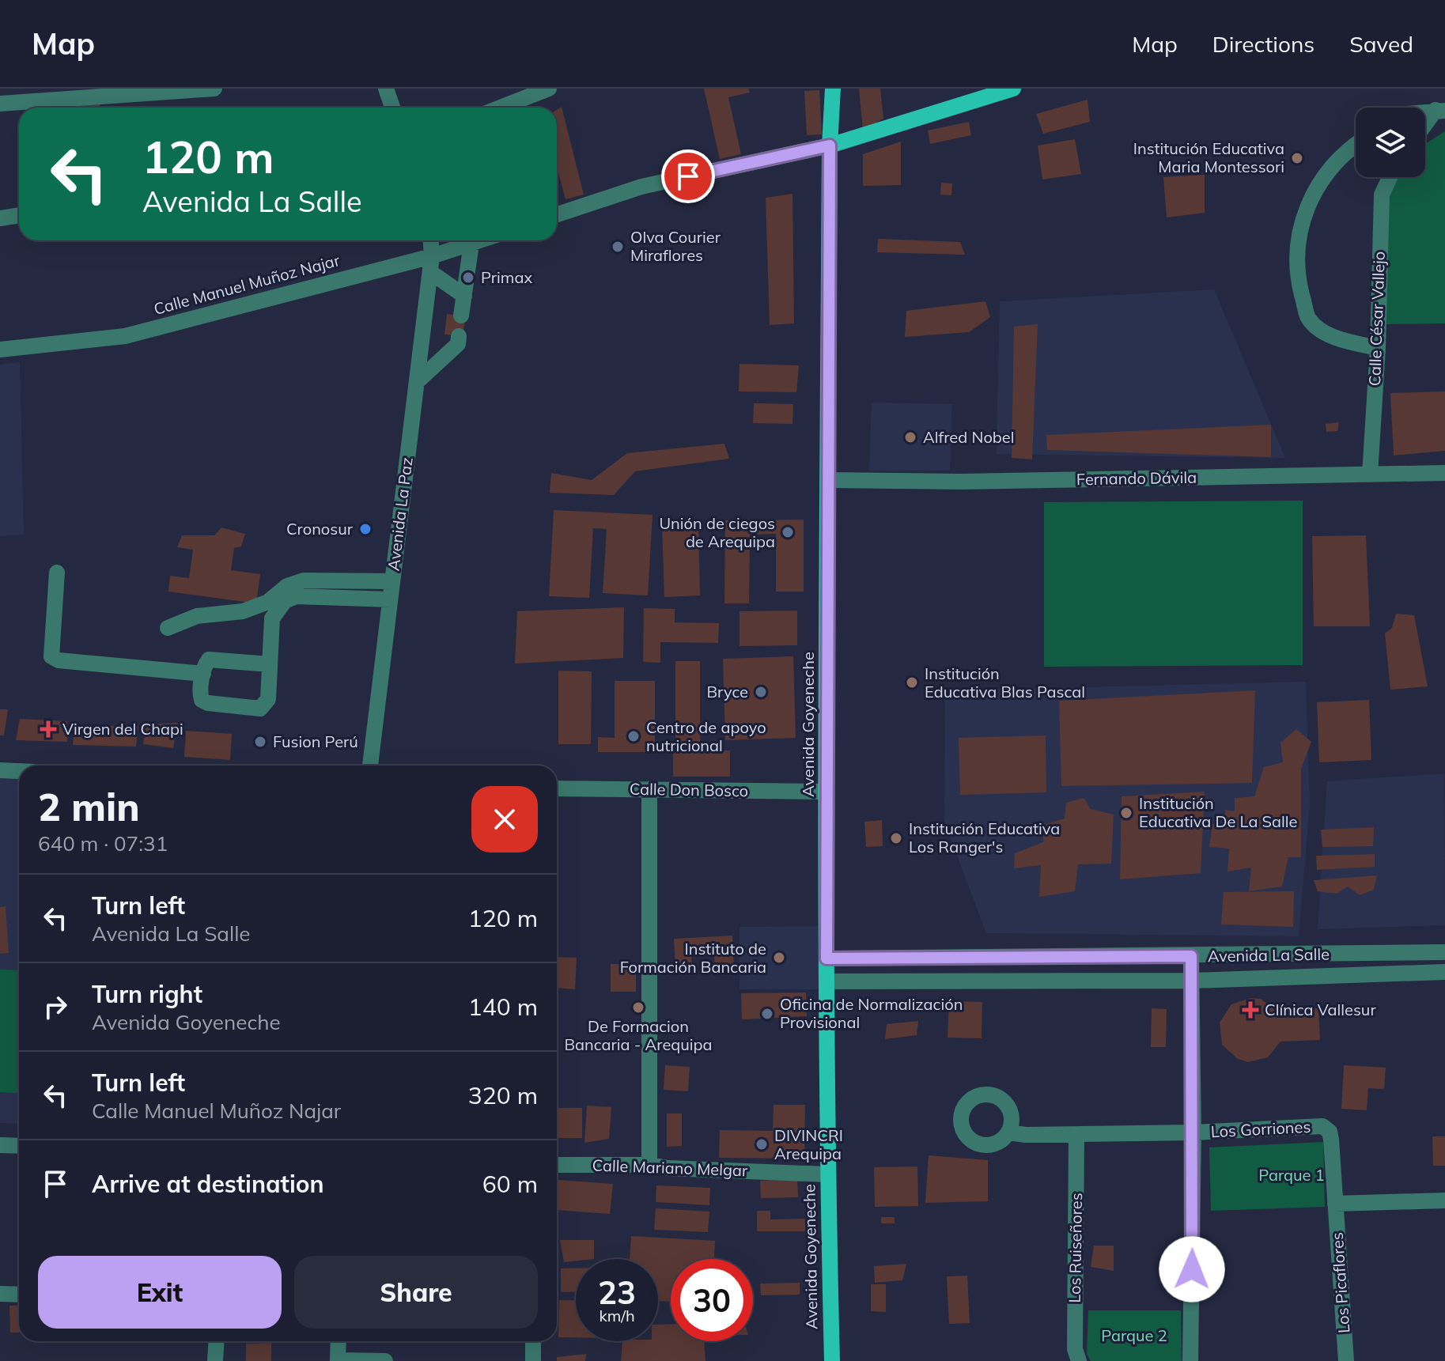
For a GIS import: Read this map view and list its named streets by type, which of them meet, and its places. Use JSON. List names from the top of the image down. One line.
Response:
{"streets":{"main road":["Avenida Goyeneche"],"street":["Calle Manuel Muñoz Najar","Calle César Vallejo","Fernando Dávila","Avenida La Paz","Calle Don Bosco","Avenida La Salle","Los Gorriones","Calle Mariano Melgar","Los Ruiseñores","Los Picaflores"]},"crossings":[["Calle Manuel Muñoz Najar","Avenida La Paz"],["Calle César Vallejo","Fernando Dávila"],["Fernando Dávila","Avenida Goyeneche"],["Avenida Goyeneche","Calle Don Bosco"],["Avenida Goyeneche","Avenida La Salle"],["Avenida Goyeneche","Calle Mariano Melgar"],["Los Gorriones","Los Ruiseñores"],["Los Gorriones","Los Picaflores"]],"parks":["Parque 1","Parque 2"],"places":{"other":["Institución Educativa Maria Montessori","Olva Courier Miraflores","Primax","Alfred Nobel","Cronosur","Unión de ciegos de Arequipa","Institución Educativa Blas Pascal","Bryce","Centro de apoyo nutricional","Fusion Perú","Institución Educativa De La Salle","Institución Educativa Los Ranger's","Instituto de Formación Bancaria","De Formacion Bancaria - Arequipa","Oficina de Normalización Provisional","DIVINCRI Arequipa"],"health":["Virgen del Chapi","Clínica Vallesur"]},"page":{"header":"Map","nav":["Map","Directions","Saved"],"turn":["120 m","Avenida La Salle"],"heading":["2 min","640 m · 07:31"],"list":[{"name":"Turn left","note":"Avenida La Salle","value":"120 m"},{"name":"Turn right","note":"Avenida Goyeneche","value":"140 m"},{"name":"Turn left","note":"Calle Manuel Muñoz Najar","value":"320 m"},{"name":"Arrive at destination","value":"60 m"}],"buttons":["Exit","Share"],"speed":"23 km/h","limit":"30"}}
